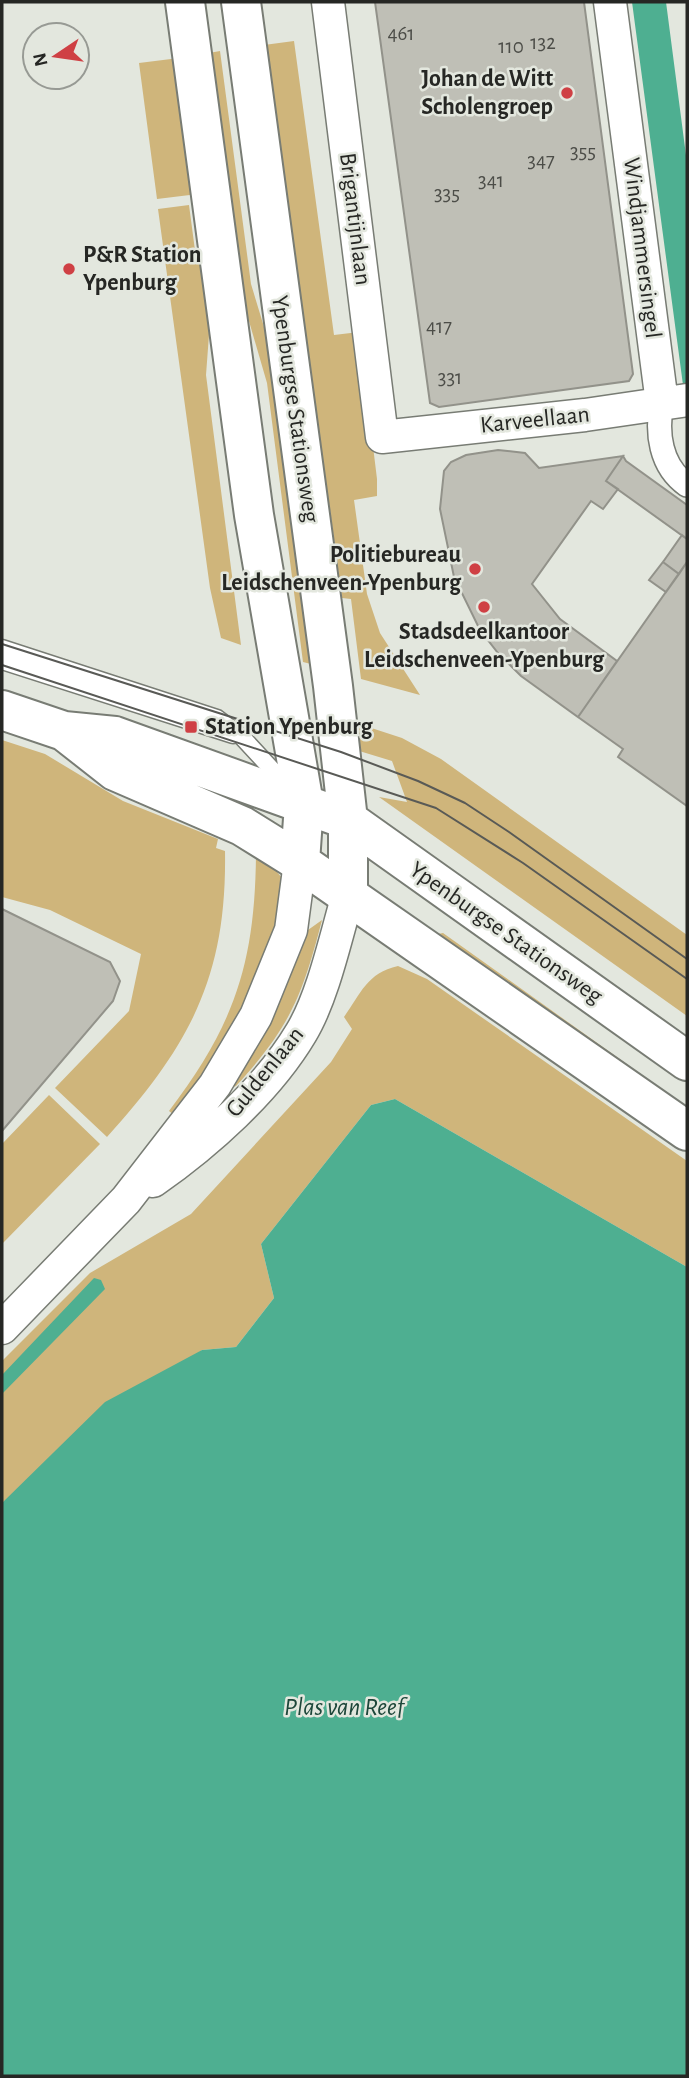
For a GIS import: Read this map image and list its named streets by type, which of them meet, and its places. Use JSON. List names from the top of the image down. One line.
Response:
{"streets":{"main road":["Ypenburgse Stationsweg","Guldenlaan"],"street":["Brigantijnlaan","Windjammersingel","Karveellaan"]},"crossings":[["Brigantijnlaan","Karveellaan"],["Windjammersingel","Karveellaan"],["Ypenburgse Stationsweg","Guldenlaan"]],"water":["Plas van Reef"],"places":{"other":["Johan de Witt Scholengroep","P&R Station Ypenburg","Politiebureau Leidschenveen-Ypenburg","Stadsdeelkantoor Leidschenveen-Ypenburg"],"transit":["Station Ypenburg"]},"house_numbers":["461","132","110","355","347","341","335","417","331"],"north":"left"}
